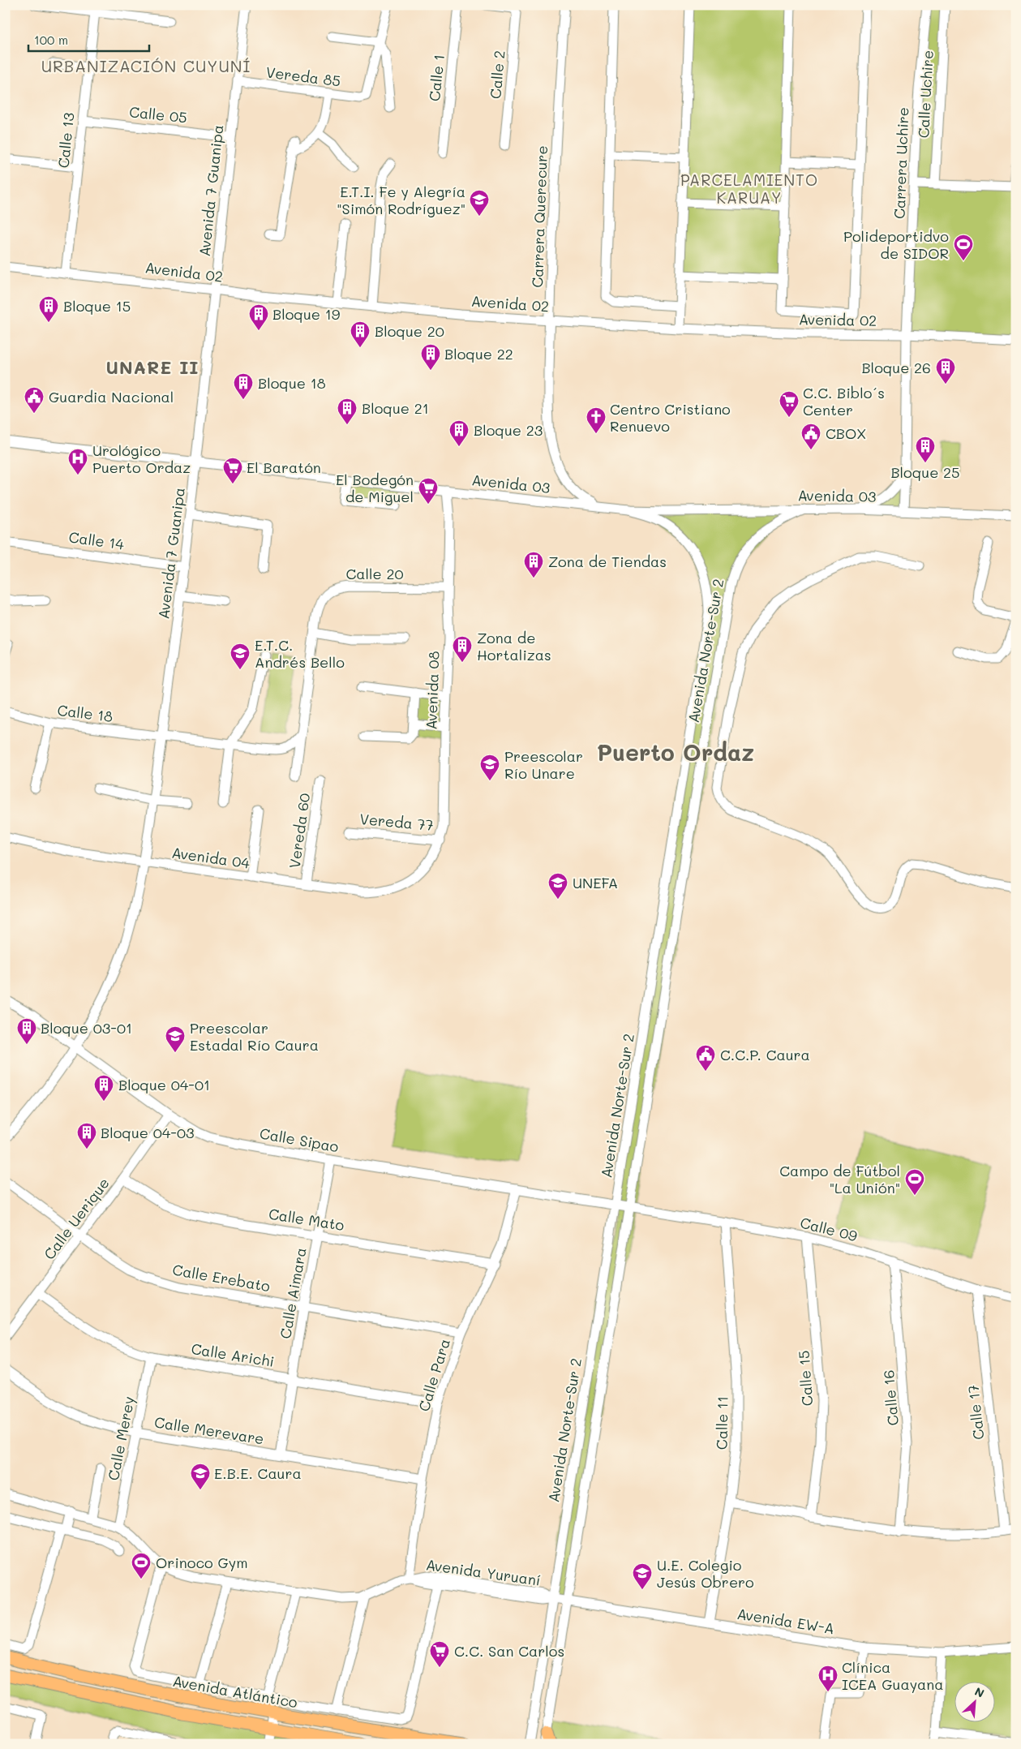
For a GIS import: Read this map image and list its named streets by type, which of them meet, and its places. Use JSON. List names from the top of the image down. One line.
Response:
{"streets":{"main road":["Avenida Atlántico"],"street":["Calle 2","Vereda 85","Calle 1","Calle Uchire","Calle 05","Calle 13","Carrera Uchire","Avenida 7 Guanipa","Carrera Querecure","Avenida 02","Avenida 03","Calle 14","Calle 20","Avenida Norte-Sur 2","Avenida 08","Calle 18","Vereda 77","Vereda 60","Avenida 04","Calle Sipao","Calle Uerique","Calle Mato","Calle 09","Calle Erebato","Calle Aimara","Calle Arichi","Calle Para","Calle 15","Calle 16","Calle 17","Calle 11","Calle Merevare","Calle Merey","Avenida Yuruaní","Avenida EW-A"]},"crossings":[["Vereda 85","Avenida 7 Guanipa"],["Calle 05","Calle 13"],["Calle 05","Avenida 7 Guanipa"],["Calle 13","Avenida 02"],["Carrera Uchire","Avenida 02"],["Carrera Uchire","Avenida 03"],["Avenida 7 Guanipa","Avenida 02"],["Avenida 7 Guanipa","Avenida 03"],["Avenida 7 Guanipa","Calle 14"],["Avenida 7 Guanipa","Calle 18"],["Avenida 7 Guanipa","Avenida 04"],["Avenida 7 Guanipa","Calle Sipao"],["Carrera Querecure","Avenida 02"],["Carrera Querecure","Avenida 03"],["Avenida 03","Avenida Norte-Sur 2"],["Avenida 03","Avenida 08"],["Calle 20","Avenida 08"],["Avenida Norte-Sur 2","Calle Sipao"],["Avenida Norte-Sur 2","Calle 09"],["Avenida Norte-Sur 2","Avenida Yuruaní"],["Avenida Norte-Sur 2","Avenida EW-A"],["Avenida 08","Vereda 77"],["Avenida 08","Avenida 04"],["Vereda 60","Avenida 04"],["Calle Sipao","Calle Uerique"],["Calle Sipao","Calle 09"],["Calle Sipao","Calle Aimara"],["Calle Sipao","Calle Para"],["Calle Uerique","Calle Mato"],["Calle Uerique","Calle Erebato"],["Calle Uerique","Calle Arichi"],["Calle Mato","Calle Aimara"],["Calle Mato","Calle Para"],["Calle 09","Calle 15"],["Calle 09","Calle 16"],["Calle 09","Calle 17"],["Calle 09","Calle 11"],["Calle Erebato","Calle Aimara"],["Calle Erebato","Calle Para"],["Calle Aimara","Calle Arichi"],["Calle Aimara","Calle Merevare"],["Calle Arichi","Calle Para"],["Calle Arichi","Calle Merey"],["Calle Para","Calle Merevare"],["Calle Para","Avenida Yuruaní"],["Calle 11","Avenida EW-A"],["Calle Merevare","Calle Merey"],["Calle Merey","Avenida Yuruaní"],["Avenida Yuruaní","Avenida EW-A"]],"districts":["URBANIZACIÓN CUYUNÍ","PARCELAMIENTO KARUAY","UNARE II","Puerto Ordaz"],"places":{"school or university":["E.T.I. Fe y Alegría \"Simón Rodríguez\"","E.T.C. Andrés Bello","Preescolar Río Unare","UNEFA","Preescolar Estadal Río Caura","E.B.E. Caura","U.E. Colegio Jesús Obrero"],"sports":["Polideportidvo de SIDOR","Campo de Fútbol \"La Unión\"","Orinoco Gym"],"building":["Bloque 15","Bloque 19","Bloque 20","Bloque 22","Bloque 26","Bloque 18","Bloque 21","Bloque 23","Bloque 25","Zona de Tiendas","Zona de Hortalizas","Bloque 03-01","Bloque 04-01","Bloque 04-03"],"public building":["Guardia Nacional","CBOX","C.C.P. Caura"],"supermarket":["C.C. Biblo´s Center","El Baratón","El Bodegón de Miguel","C.C. San Carlos"],"church":["Centro Cristiano Renuevo"],"hospital":["Urológico Puerto Ordaz","Clínica ICEA Guayana"]},"scale_bar":"100 m","north":"top right"}
